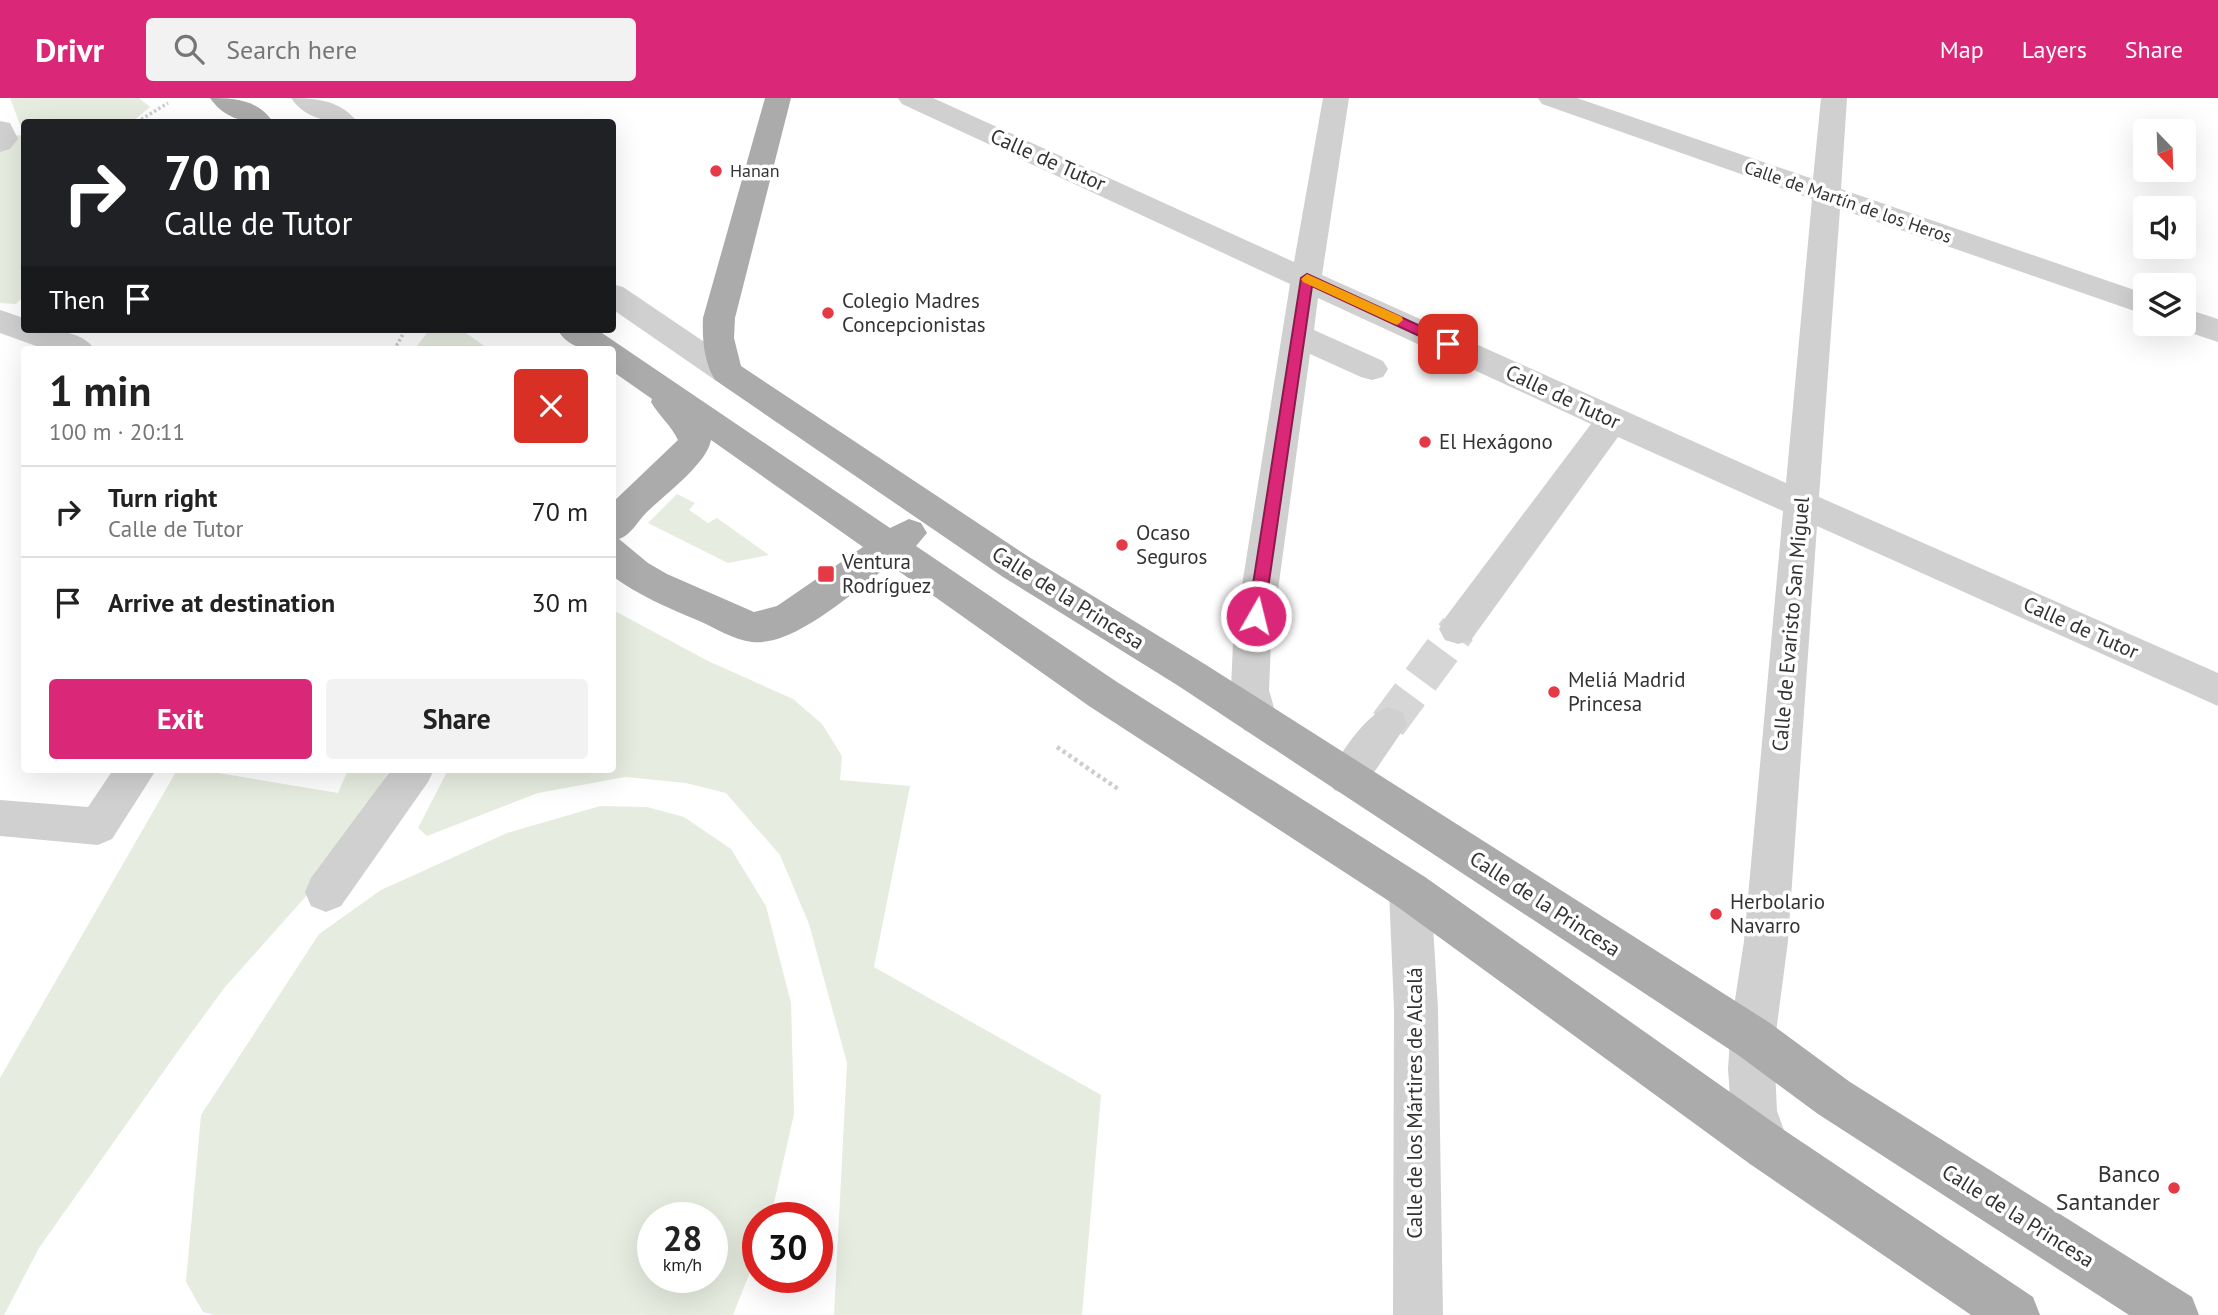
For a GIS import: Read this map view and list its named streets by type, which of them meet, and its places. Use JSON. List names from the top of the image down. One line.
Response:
{"streets":{"main road":["Calle de la Princesa"],"street":["Calle de Tutor","Calle de Martín de los Heros","Calle de Evaristo San Miguel","Calle de los Mártires de Alcalá"]},"crossings":[["Calle de Tutor","Calle de Evaristo San Miguel"],["Calle de Martín de los Heros","Calle de Evaristo San Miguel"],["Calle de la Princesa","Calle de Evaristo San Miguel"]],"places":{"other":["Hanan","Colegio Madres Concepcionistas","El Hexágono","Ocaso Seguros","Meliá Madrid Princesa","Herbolario Navarro","Banco Santander"],"transit":["Ventura Rodríguez"]},"north":"bottom right","page":{"header":"Drivr","search":"Search here","nav":["Map","Layers","Share"],"turn":["70 m","Calle de Tutor"],"then":"Then","heading":["1 min","100 m · 20:11"],"list":[{"name":"Turn right","note":"Calle de Tutor","value":"70 m"},{"name":"Arrive at destination","value":"30 m"}],"buttons":["Exit","Share"],"speed":"28 km/h","limit":"30"}}
